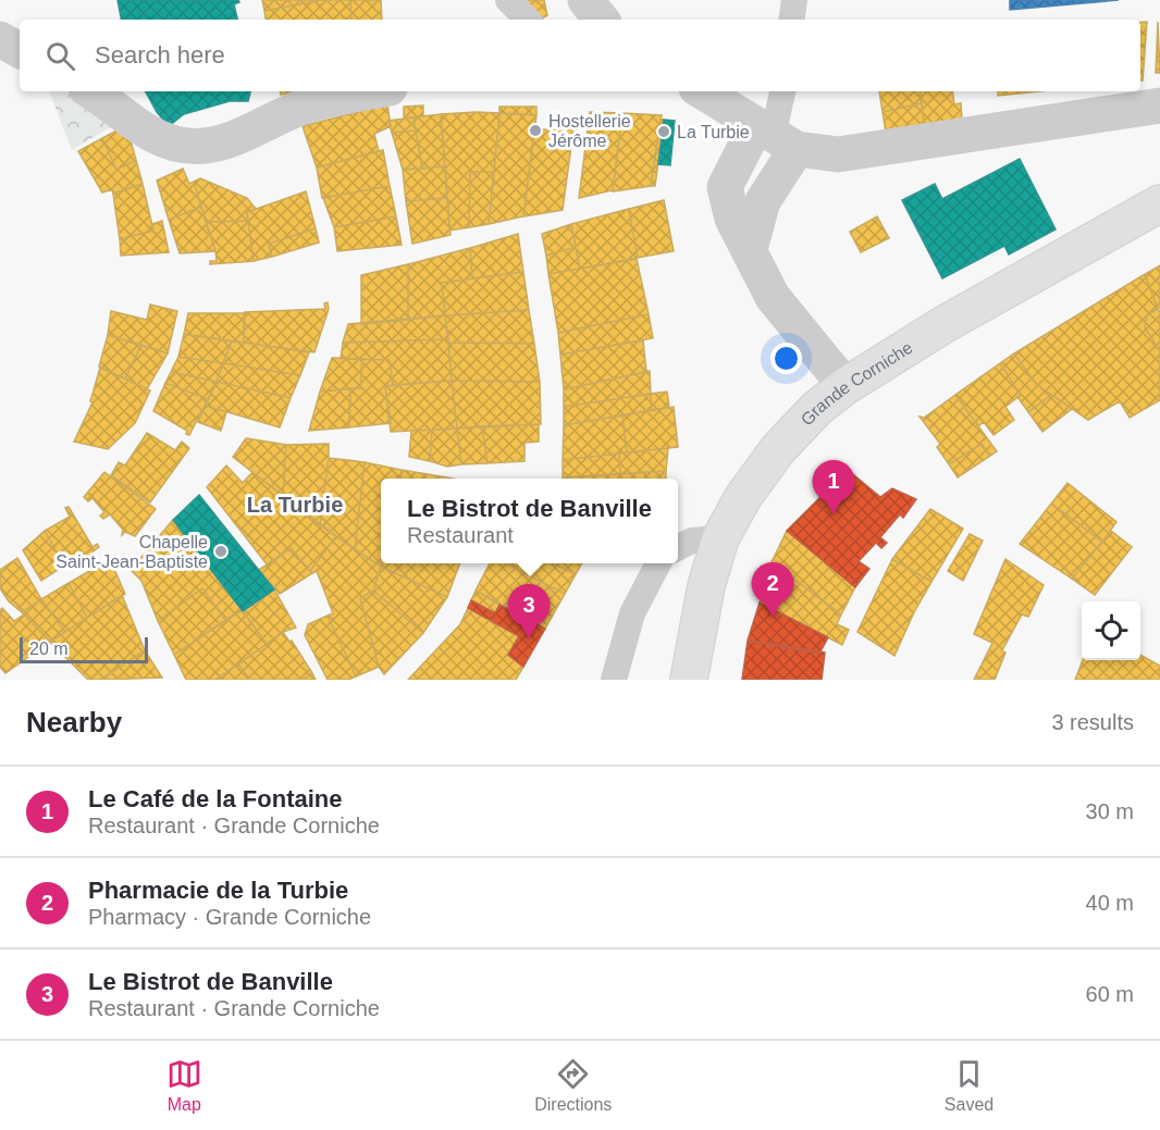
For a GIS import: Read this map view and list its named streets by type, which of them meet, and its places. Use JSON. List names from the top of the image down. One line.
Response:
{"streets":{"main road":["Grande Corniche"]},"districts":["La Turbie"],"places":["Hostellerie Jérôme","La Turbie","Chapelle Saint-Jean-Baptiste"],"scale_bar":"20 m","page":{"search":"Search here","pins":["1","2","3"],"popup":["Le Bistrot de Banville","Restaurant"],"scale":"20 m","heading":["Nearby","3 results"],"list":[{"mark":"1","name":"Le Café de la Fontaine","note":"Restaurant · Grande Corniche","value":"30 m"},{"mark":"2","name":"Pharmacie de la Turbie","note":"Pharmacy · Grande Corniche","value":"40 m"},{"mark":"3","name":"Le Bistrot de Banville","note":"Restaurant · Grande Corniche","value":"60 m"}],"nav":["Map","Directions","Saved"]}}
